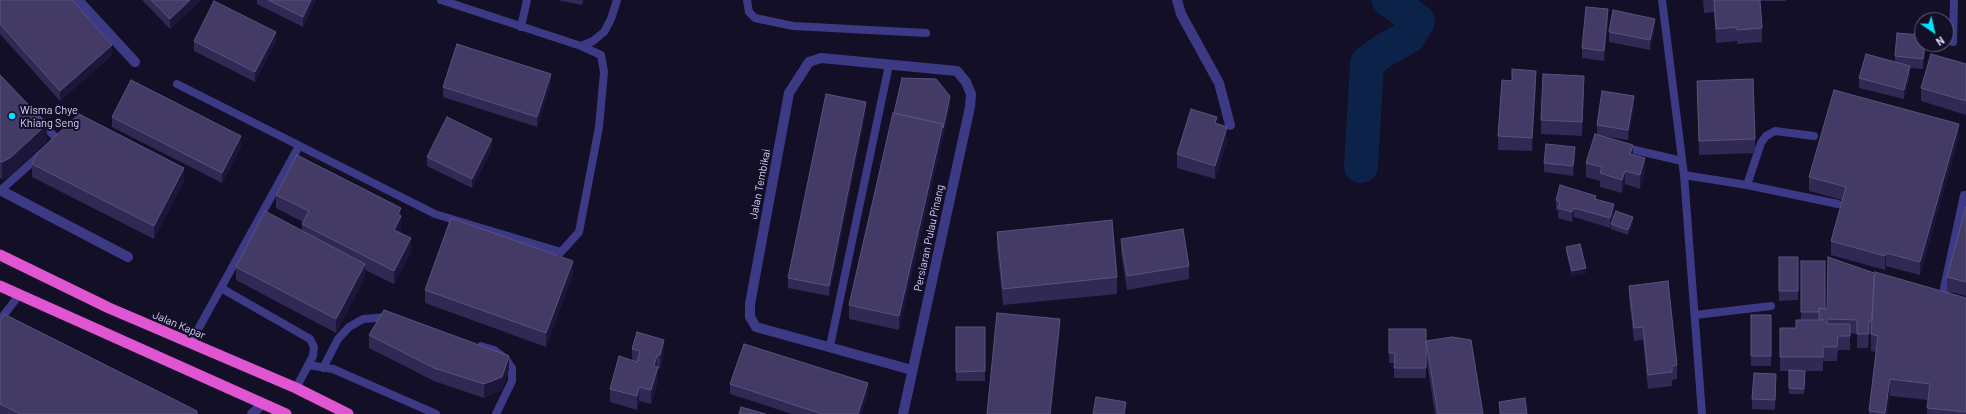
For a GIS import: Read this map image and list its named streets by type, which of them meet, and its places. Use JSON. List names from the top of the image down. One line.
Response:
{"streets":{"highway":["Jalan Kapar"],"street":["Jalan Tembikai","Persiaran Pulau Pinang"]},"crossings":[["Jalan Tembikai","Persiaran Pulau Pinang"]],"places":["Wisma Chye Khiang Seng"],"north":"bottom right"}
